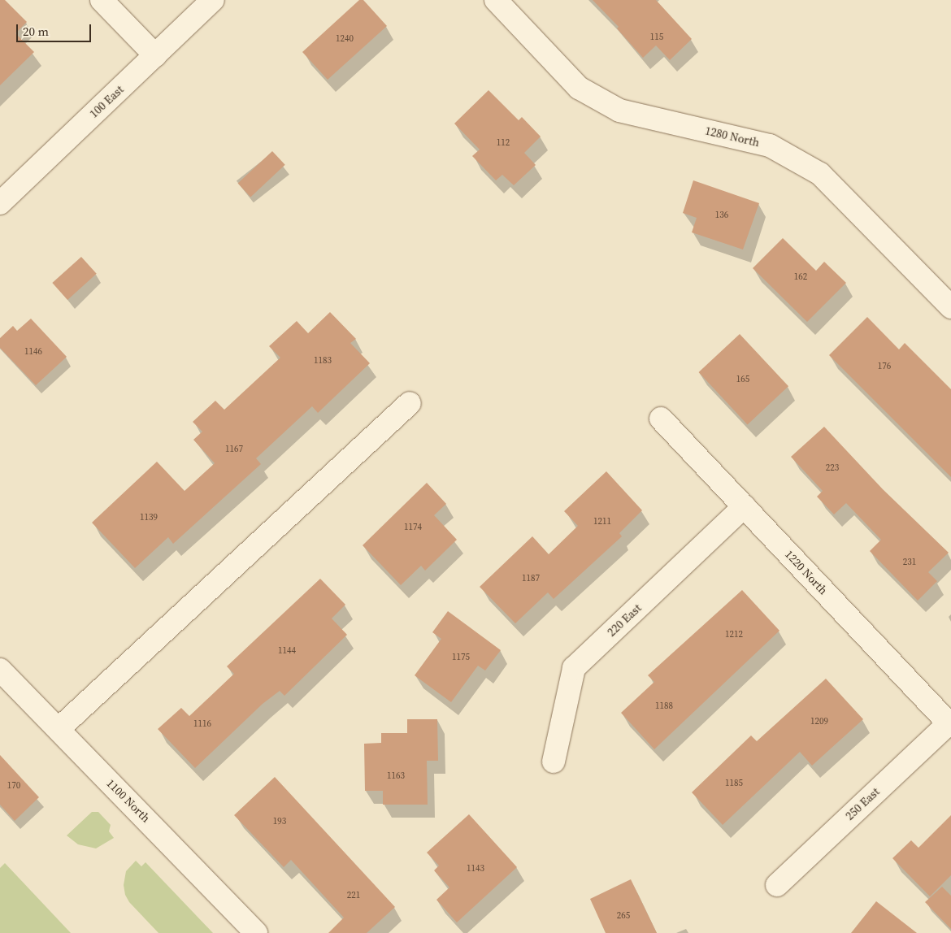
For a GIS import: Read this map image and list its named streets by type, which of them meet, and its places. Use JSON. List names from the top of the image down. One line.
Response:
{"streets":{"street":["100 East","1280 North","1220 North","220 East","1100 North","250 East"]},"crossings":[["1220 North","220 East"],["1220 North","250 East"]],"house_numbers":["115","1240","112","136","162","1146","1183","176","165","1167","223","1139","1211","1174","231","1187","1212","1144","1175","1188","1209","1116","1163","1185","170","193","1143","221","265"],"scale_bar":"20 m"}
